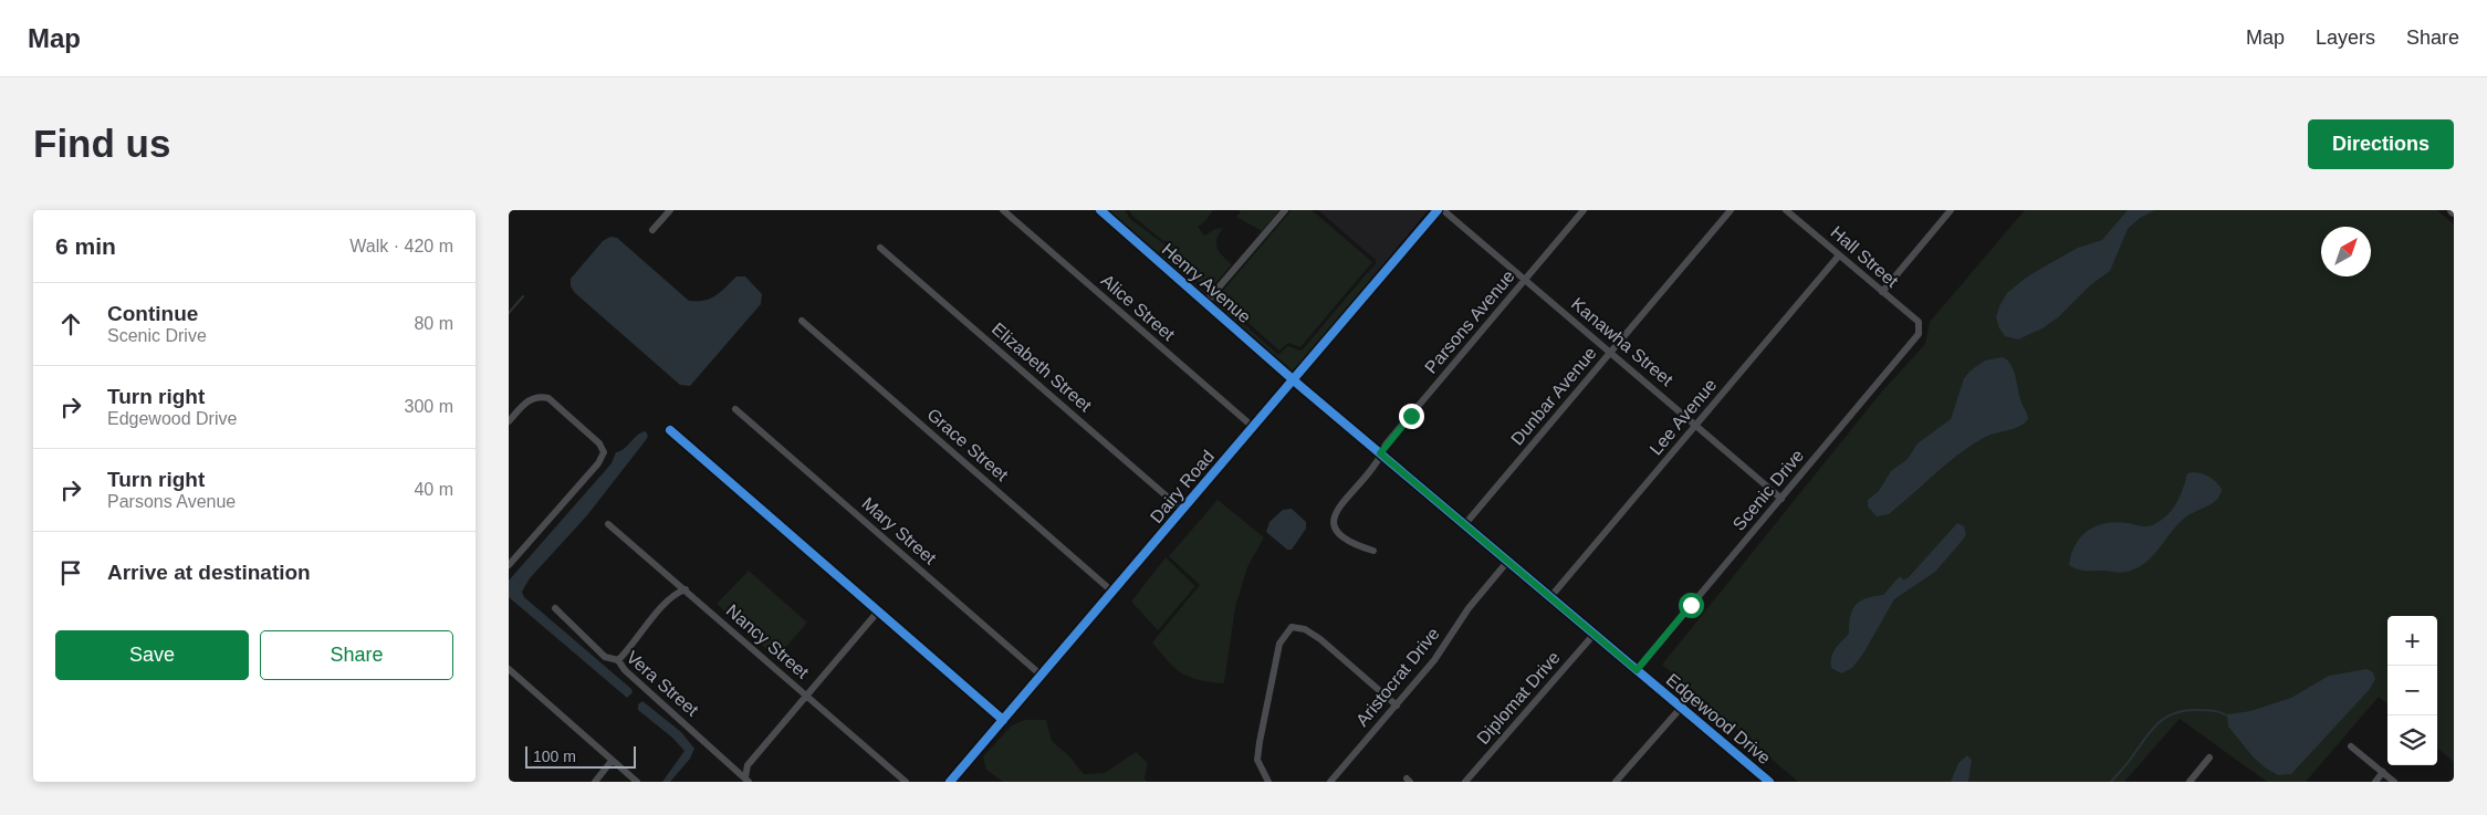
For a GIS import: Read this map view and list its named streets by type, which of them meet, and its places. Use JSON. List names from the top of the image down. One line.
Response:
{"streets":{"street":["Hall Street","Henry Avenue","Alice Street","Parsons Avenue","Kanawha Street","Elizabeth Street","Dunbar Avenue","Lee Avenue","Grace Street","Dairy Road","Scenic Drive","Mary Street","Nancy Street","Aristocrat Drive","Vera Street","Diplomat Drive","Edgewood Drive"]},"crossings":[["Hall Street","Lee Avenue"],["Hall Street","Scenic Drive"],["Henry Avenue","Dairy Road"],["Henry Avenue","Edgewood Drive"],["Alice Street","Dairy Road"],["Parsons Avenue","Kanawha Street"],["Parsons Avenue","Edgewood Drive"],["Kanawha Street","Dunbar Avenue"],["Kanawha Street","Lee Avenue"],["Kanawha Street","Scenic Drive"],["Elizabeth Street","Dairy Road"],["Dunbar Avenue","Edgewood Drive"],["Lee Avenue","Edgewood Drive"],["Grace Street","Dairy Road"],["Dairy Road","Mary Street"],["Dairy Road","Edgewood Drive"],["Scenic Drive","Edgewood Drive"],["Aristocrat Drive","Edgewood Drive"],["Diplomat Drive","Edgewood Drive"]],"scale_bar":"100 m","north":"top right","page":{"header":"Map","nav":["Map","Layers","Share"],"buttons":["Directions",["Save","Share"]],"title":"Find us","heading":["6 min","Walk · 420 m"],"list":[["Continue","Scenic Drive","80 m"],["Turn right","Edgewood Drive","300 m"],["Turn right","Parsons Avenue","40 m"],"Arrive at destination"],"map_buttons":["+","−"],"scale":"100 m"}}
